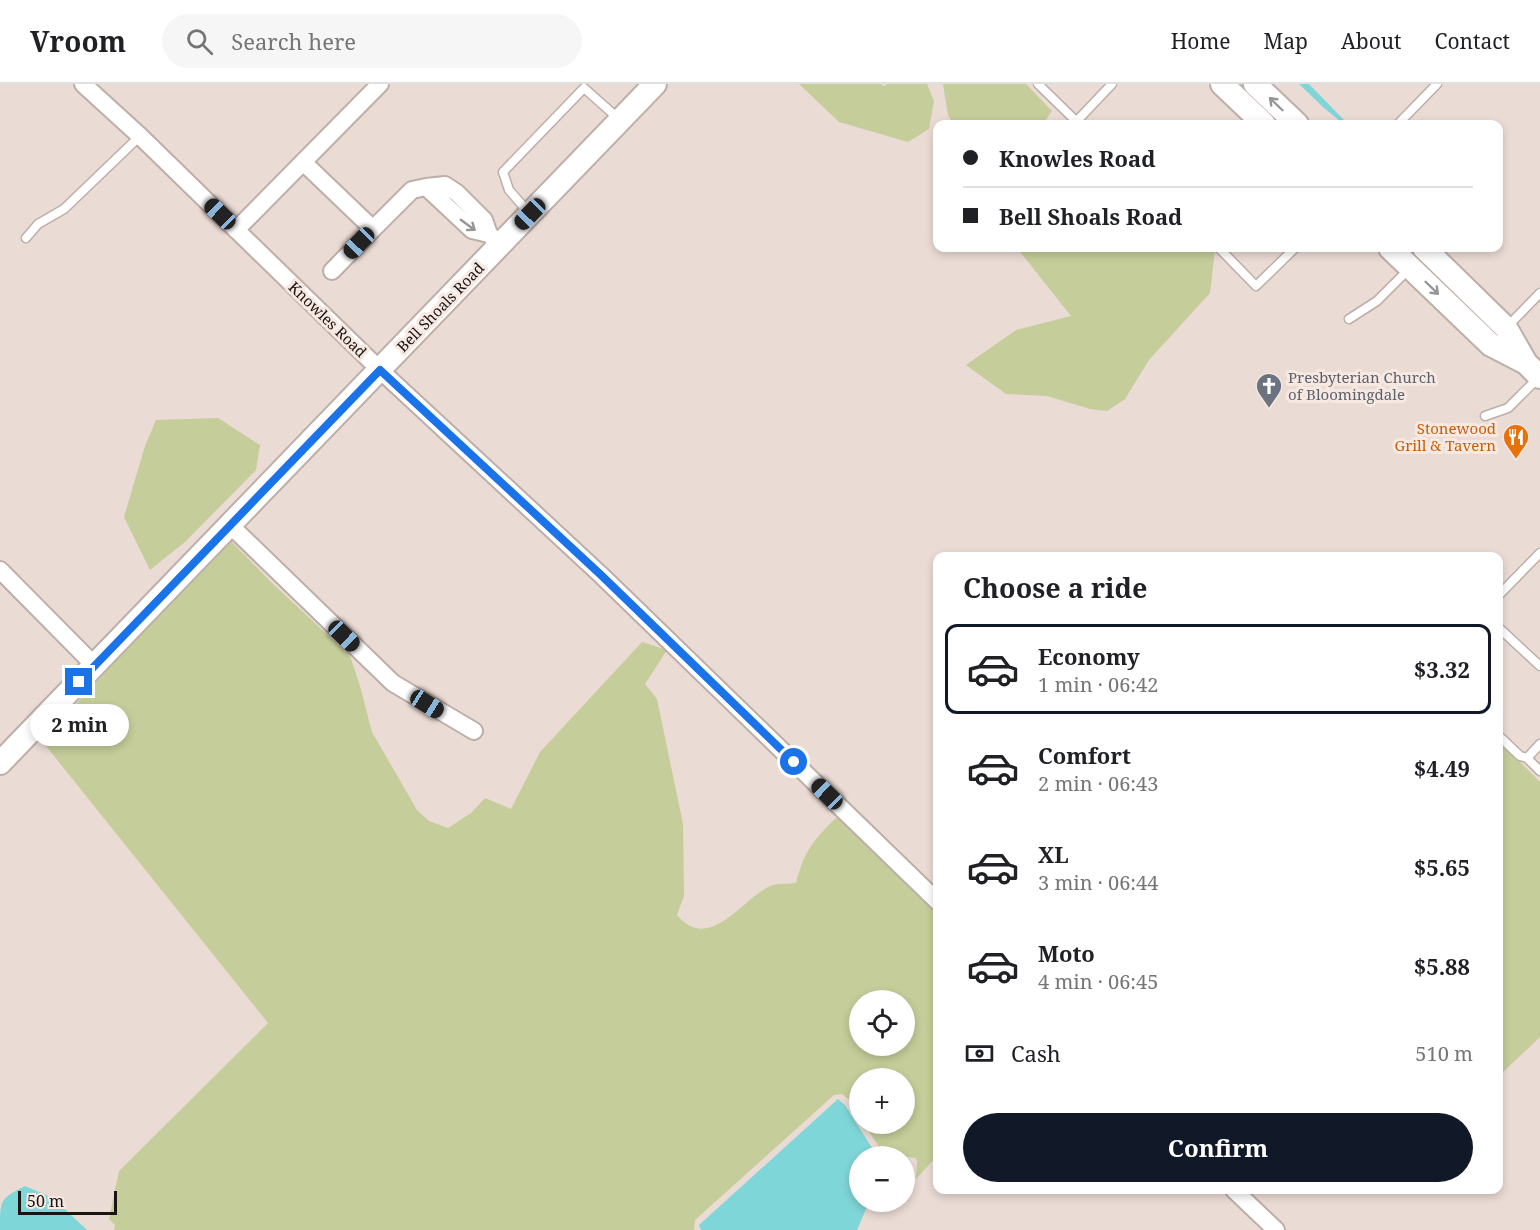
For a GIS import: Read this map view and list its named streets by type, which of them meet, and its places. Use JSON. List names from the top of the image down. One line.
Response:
{"streets":{"main road":["Bell Shoals Road"],"street":["Knowles Road"]},"crossings":[["Bell Shoals Road","Knowles Road"]],"places":{"church":["Presbyterian Church of Bloomingdale"],"restaurant":["Stonewood Grill & Tavern"]},"scale_bar":"50 m","page":{"header":"Vroom","search":"Search here","nav":["Home","Map","About","Contact"],"banner":["Knowles Road","Bell Shoals Road"],"heading":"Choose a ride","list":[{"name":"Economy","note":"1 min · 06:42","value":"$3.32"},{"name":"Comfort","note":"2 min · 06:43","value":"$4.49"},{"name":"XL","note":"3 min · 06:44","value":"$5.65"},{"name":"Moto","note":"4 min · 06:45","value":"$5.88"}],"bubble":"2 min","map_buttons":["+","−"],"pay":["Cash","510 m"],"buttons":"Confirm","scale":"50 m"}}
